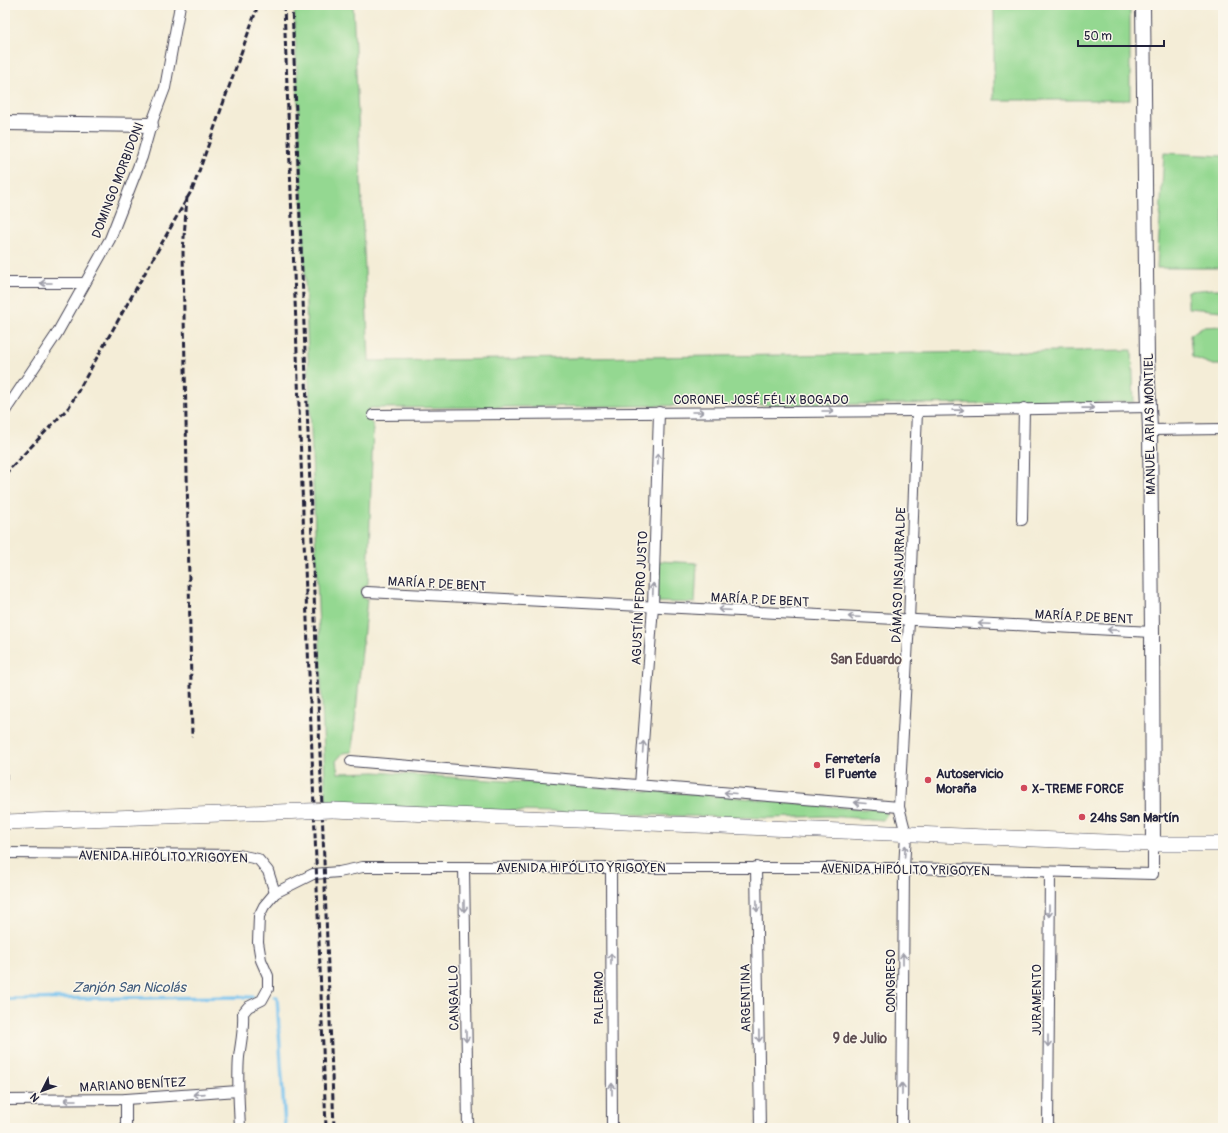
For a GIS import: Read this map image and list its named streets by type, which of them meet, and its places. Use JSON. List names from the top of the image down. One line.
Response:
{"streets":{"street":["DOMINGO MORBIDONI","CORONEL JOSÉ FÉLIX BOGADO","MANUEL ARIAS MONTIEL","DÁMASO INSAURRALDE","MARÍA P. DE BENT","AGUSTÍN PEDRO JUSTO","AVENIDA HIPÓLITO YRIGOYEN","CONGRESO","CANGALLO","PALERMO","ARGENTINA","JURAMENTO","MARIANO BENÍTEZ"]},"crossings":[["CORONEL JOSÉ FÉLIX BOGADO","MANUEL ARIAS MONTIEL"],["CORONEL JOSÉ FÉLIX BOGADO","DÁMASO INSAURRALDE"],["CORONEL JOSÉ FÉLIX BOGADO","AGUSTÍN PEDRO JUSTO"],["MANUEL ARIAS MONTIEL","MARÍA P. DE BENT"],["MANUEL ARIAS MONTIEL","AVENIDA HIPÓLITO YRIGOYEN"],["DÁMASO INSAURRALDE","MARÍA P. DE BENT"],["DÁMASO INSAURRALDE","CONGRESO"],["MARÍA P. DE BENT","AGUSTÍN PEDRO JUSTO"],["AVENIDA HIPÓLITO YRIGOYEN","CONGRESO"],["AVENIDA HIPÓLITO YRIGOYEN","CANGALLO"],["AVENIDA HIPÓLITO YRIGOYEN","PALERMO"],["AVENIDA HIPÓLITO YRIGOYEN","ARGENTINA"],["AVENIDA HIPÓLITO YRIGOYEN","JURAMENTO"]],"one_way":["CORONEL JOSÉ FÉLIX BOGADO","MARÍA P. DE BENT","AGUSTÍN PEDRO JUSTO","CONGRESO","CANGALLO","PALERMO","ARGENTINA","JURAMENTO","MARIANO BENÍTEZ"],"districts":["San Eduardo","9 de Julio"],"water":["Zanjón San Nicolás"],"places":["Ferretería El Puente","Autoservicio Moraña","X-TREME FORCE","24hs San Martín"],"scale_bar":"50 m","north":"bottom left"}
